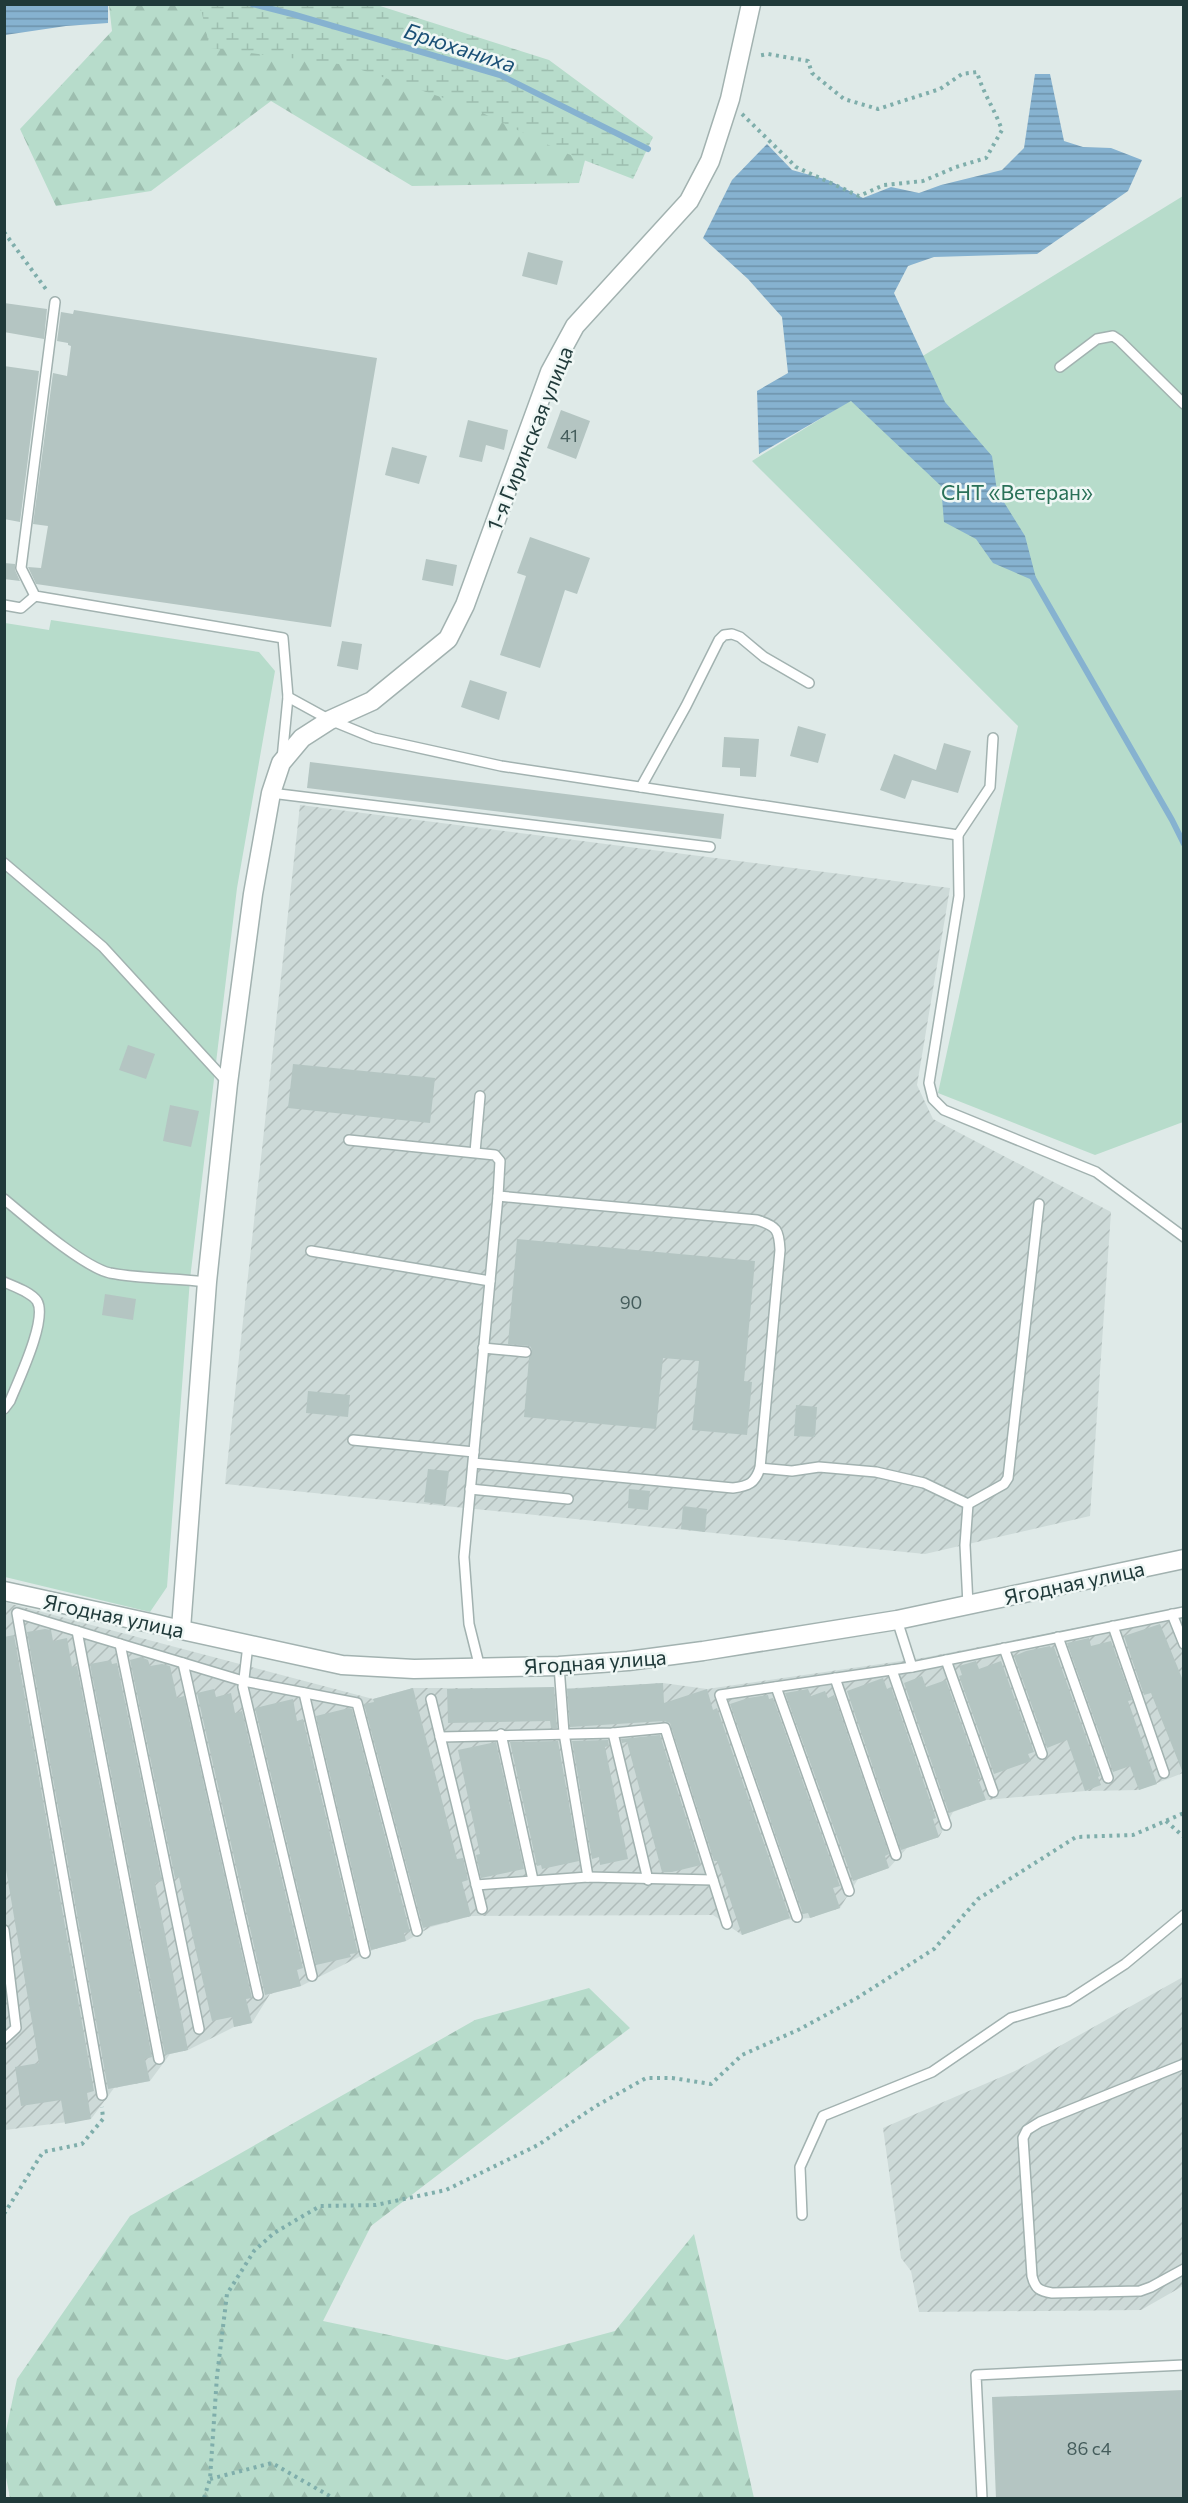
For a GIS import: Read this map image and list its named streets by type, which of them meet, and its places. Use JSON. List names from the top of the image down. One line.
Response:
{"streets":{"street":["1-я Гиринская улица","Ягодная улица"]},"water":["Брюханиха"],"parks":["СНТ «Ветеран»"],"house_numbers":["41","90","86 с4"]}
